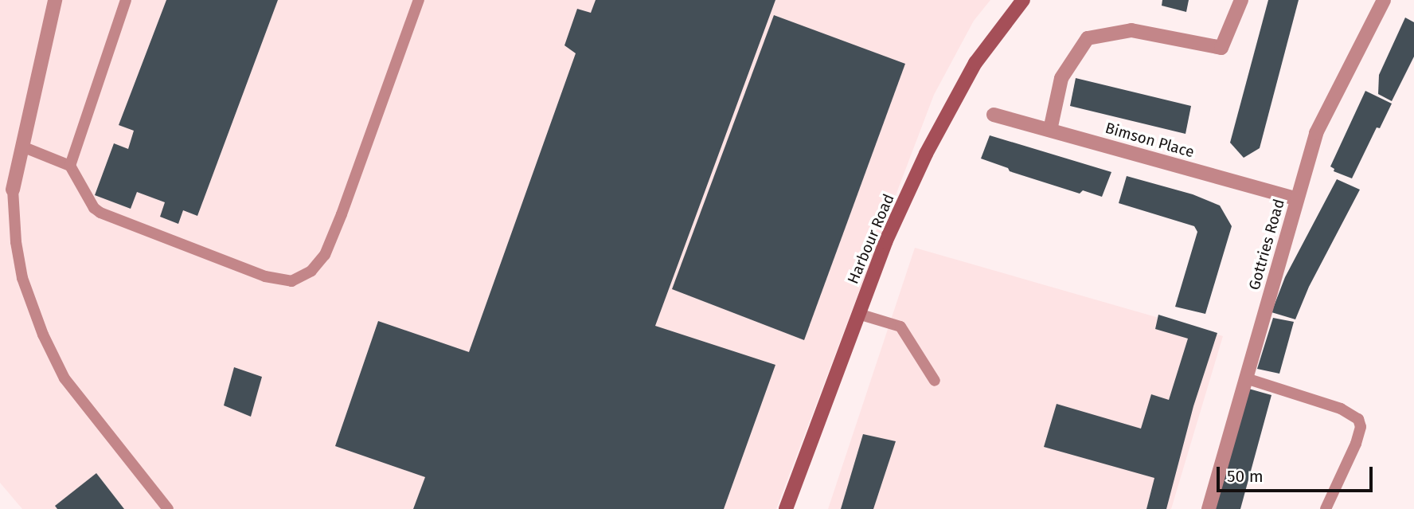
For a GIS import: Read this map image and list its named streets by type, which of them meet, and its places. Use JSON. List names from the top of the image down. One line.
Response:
{"streets":{"street":["Bimson Place","Harbour Road","Gottries Road"]},"crossings":[["Bimson Place","Gottries Road"]],"scale_bar":"50 m"}
